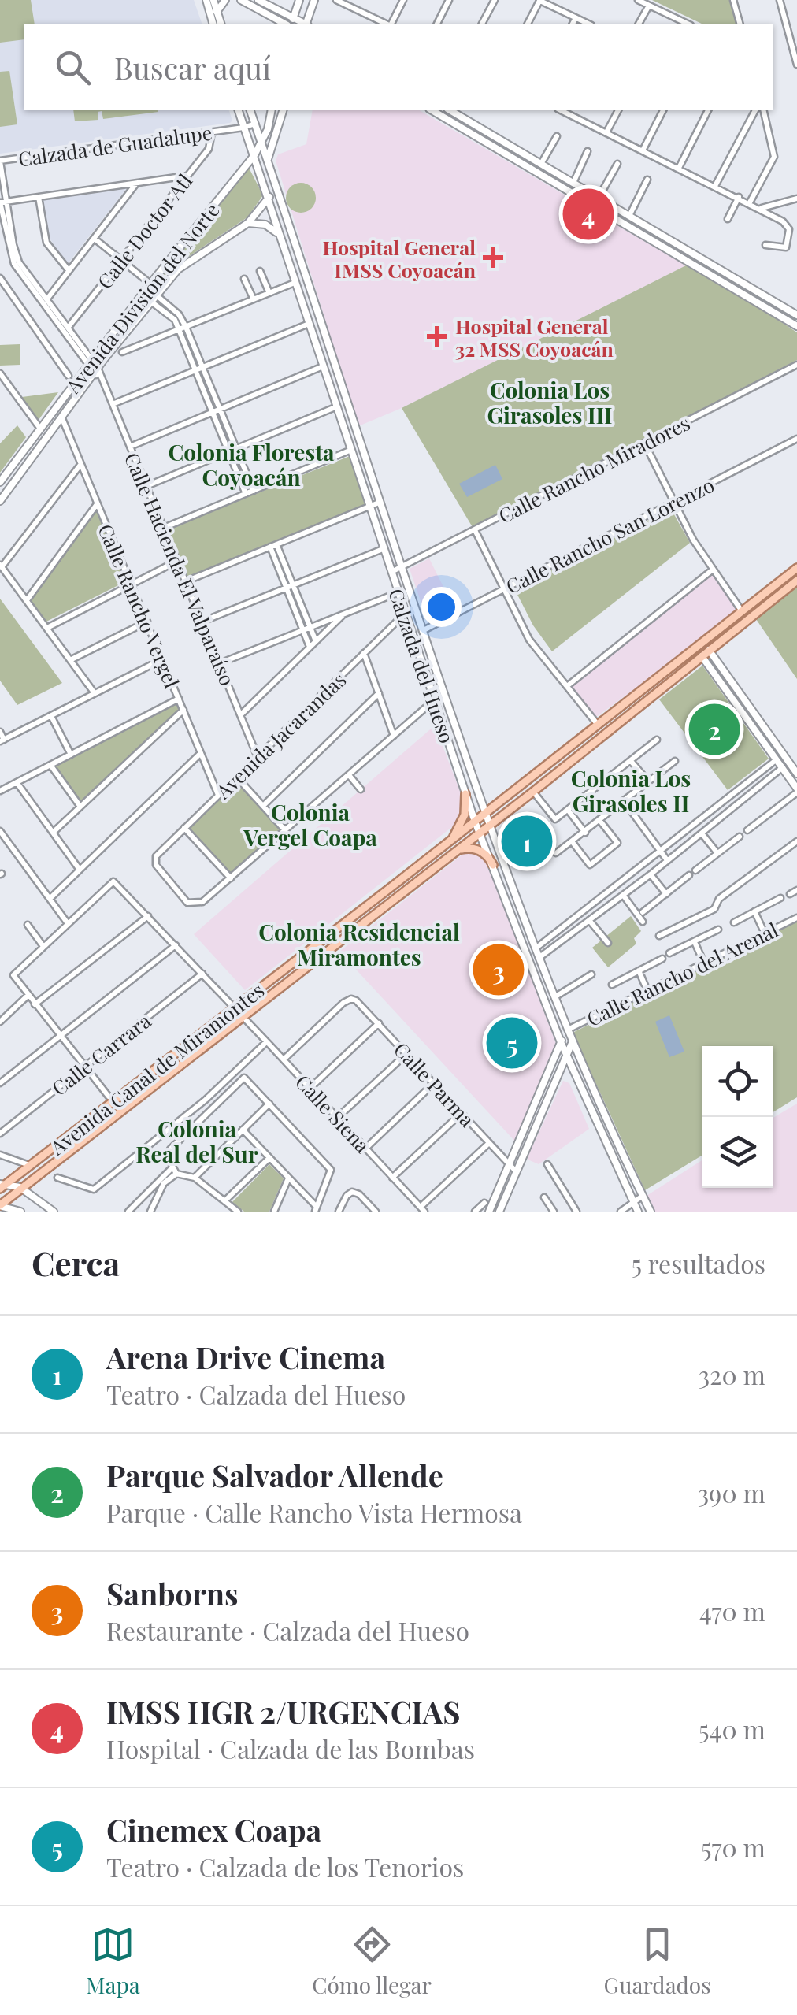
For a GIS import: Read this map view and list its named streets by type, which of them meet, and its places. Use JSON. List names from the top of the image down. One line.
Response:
{"streets":{"main road":["Avenida División del Norte","Calzada del Hueso","Avenida Canal de Miramontes"],"street":["Calzada de Guadalupe","Calle Doctor Atl","Calle Rancho Miradores","Calle Rancho San Lorenzo","Calle Hacienda El Valparaíso","Calle Rancho Vergel","Avenida Jacarandas","Calle Rancho del Arenal","Calle Carrara","Calle Parma","Calle Siena"]},"crossings":[["Calzada de Guadalupe","Calle Doctor Atl"],["Calzada de Guadalupe","Calzada del Hueso"],["Avenida División del Norte","Calle Hacienda El Valparaíso"],["Avenida División del Norte","Calle Rancho Vergel"],["Avenida División del Norte","Calzada del Hueso"],["Calle Rancho Miradores","Calzada del Hueso"],["Calle Rancho San Lorenzo","Calzada del Hueso"],["Calle Hacienda El Valparaíso","Avenida Jacarandas"],["Calle Rancho Vergel","Avenida Jacarandas"],["Calzada del Hueso","Avenida Jacarandas"],["Calzada del Hueso","Calle Rancho del Arenal"],["Calzada del Hueso","Avenida Canal de Miramontes"],["Calle Carrara","Calle Siena"],["Avenida Canal de Miramontes","Calle Siena"],["Calle Parma","Calle Siena"]],"districts":["Colonia Los Girasoles III","Colonia Floresta Coyoacán","Colonia Los Girasoles II","Colonia Vergel Coapa","Colonia Residencial Miramontes","Colonia Real del Sur"],"places":{"health":["Hospital General IMSS Coyoacán","Hospital General 32 MSS Coyoacán"]},"page":{"search":"Buscar aquí","pins":["4","2","1","3","5"],"heading":["Cerca","5 resultados"],"list":[{"mark":"1","name":"Arena Drive Cinema","note":"Teatro · Calzada del Hueso","value":"320 m"},{"mark":"2","name":"Parque Salvador Allende","note":"Parque · Calle Rancho Vista Hermosa","value":"390 m"},{"mark":"3","name":"Sanborns","note":"Restaurante · Calzada del Hueso","value":"470 m"},{"mark":"4","name":"IMSS HGR 2/URGENCIAS","note":"Hospital · Calzada de las Bombas","value":"540 m"},{"mark":"5","name":"Cinemex Coapa","note":"Teatro · Calzada de los Tenorios","value":"570 m"}],"nav":["Mapa","Cómo llegar","Guardados"]}}
